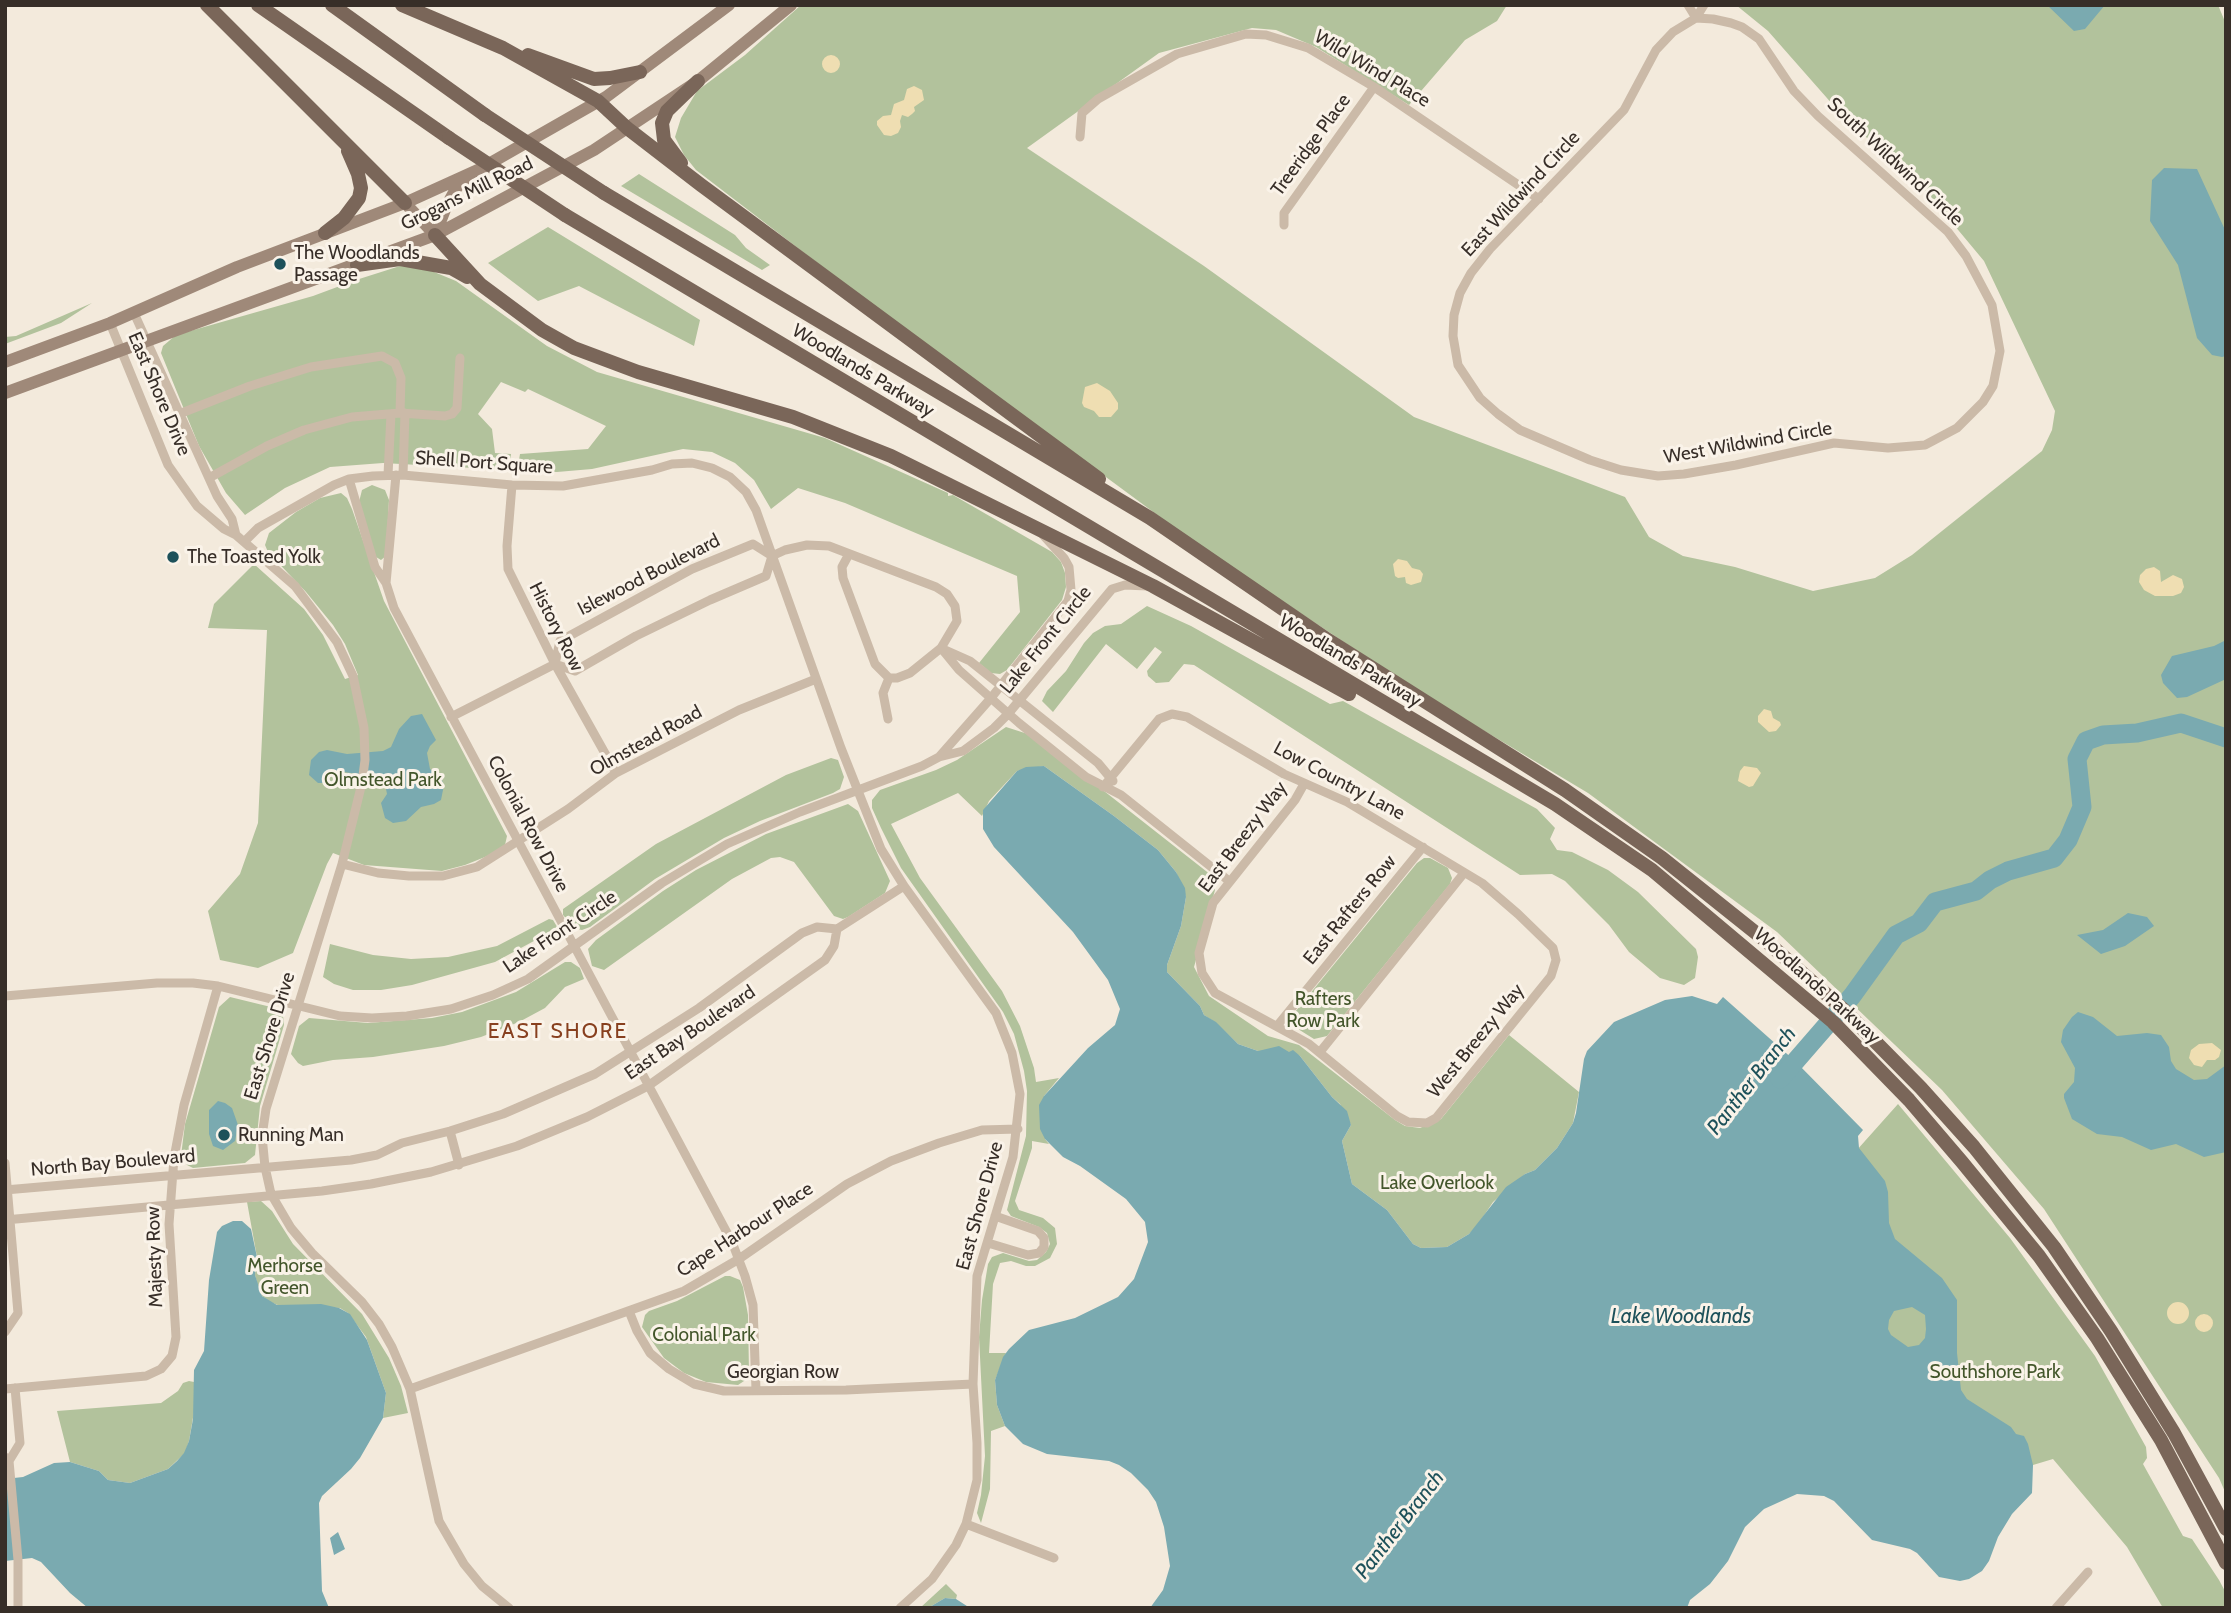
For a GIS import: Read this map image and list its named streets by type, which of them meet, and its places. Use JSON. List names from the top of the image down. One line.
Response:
{"streets":{"main road":["Grogans Mill Road","Woodlands Parkway"],"street":["Wild Wind Place","Treeridge Place","South Wildwind Circle","East Wildwind Circle","East Shore Drive","West Wildwind Circle","Shell Port Square","Islewood Boulevard","History Row","Lake Front Circle","Olmstead Road","Low Country Lane","Colonial Row Drive","East Breezy Way","East Rafters Row","East Bay Boulevard","West Breezy Way","North Bay Boulevard","Cape Harbour Place","Majesty Row","Georgian Row"]},"crossings":[["Wild Wind Place","Treeridge Place"],["Wild Wind Place","East Wildwind Circle"],["South Wildwind Circle","East Wildwind Circle"],["South Wildwind Circle","West Wildwind Circle"],["Grogans Mill Road","East Shore Drive"],["East Wildwind Circle","West Wildwind Circle"],["East Shore Drive","Shell Port Square"],["East Shore Drive","Lake Front Circle"],["East Shore Drive","Olmstead Road"],["East Shore Drive","East Bay Boulevard"],["East Shore Drive","North Bay Boulevard"],["East Shore Drive","Cape Harbour Place"],["East Shore Drive","Georgian Row"],["Shell Port Square","Islewood Boulevard"],["Shell Port Square","History Row"],["Shell Port Square","Lake Front Circle"],["Shell Port Square","Olmstead Road"],["Shell Port Square","Colonial Row Drive"],["Islewood Boulevard","History Row"],["History Row","Olmstead Road"],["Lake Front Circle","Colonial Row Drive"],["Lake Front Circle","Majesty Row"],["Olmstead Road","Colonial Row Drive"],["Low Country Lane","East Breezy Way"],["Low Country Lane","East Rafters Row"],["Low Country Lane","West Breezy Way"],["Colonial Row Drive","East Bay Boulevard"],["Colonial Row Drive","Cape Harbour Place"],["Colonial Row Drive","Georgian Row"],["East Breezy Way","East Rafters Row"],["East Bay Boulevard","North Bay Boulevard"],["North Bay Boulevard","Majesty Row"],["Cape Harbour Place","Georgian Row"]],"districts":["EAST SHORE"],"water":["Panther Branch","Lake Woodlands"],"parks":["Olmstead Park","Rafters Row Park","Lake Overlook","Merhorse Green","Colonial Park","Southshore Park"],"places":["The Woodlands Passage","The Toasted Yolk","Running Man"]}
